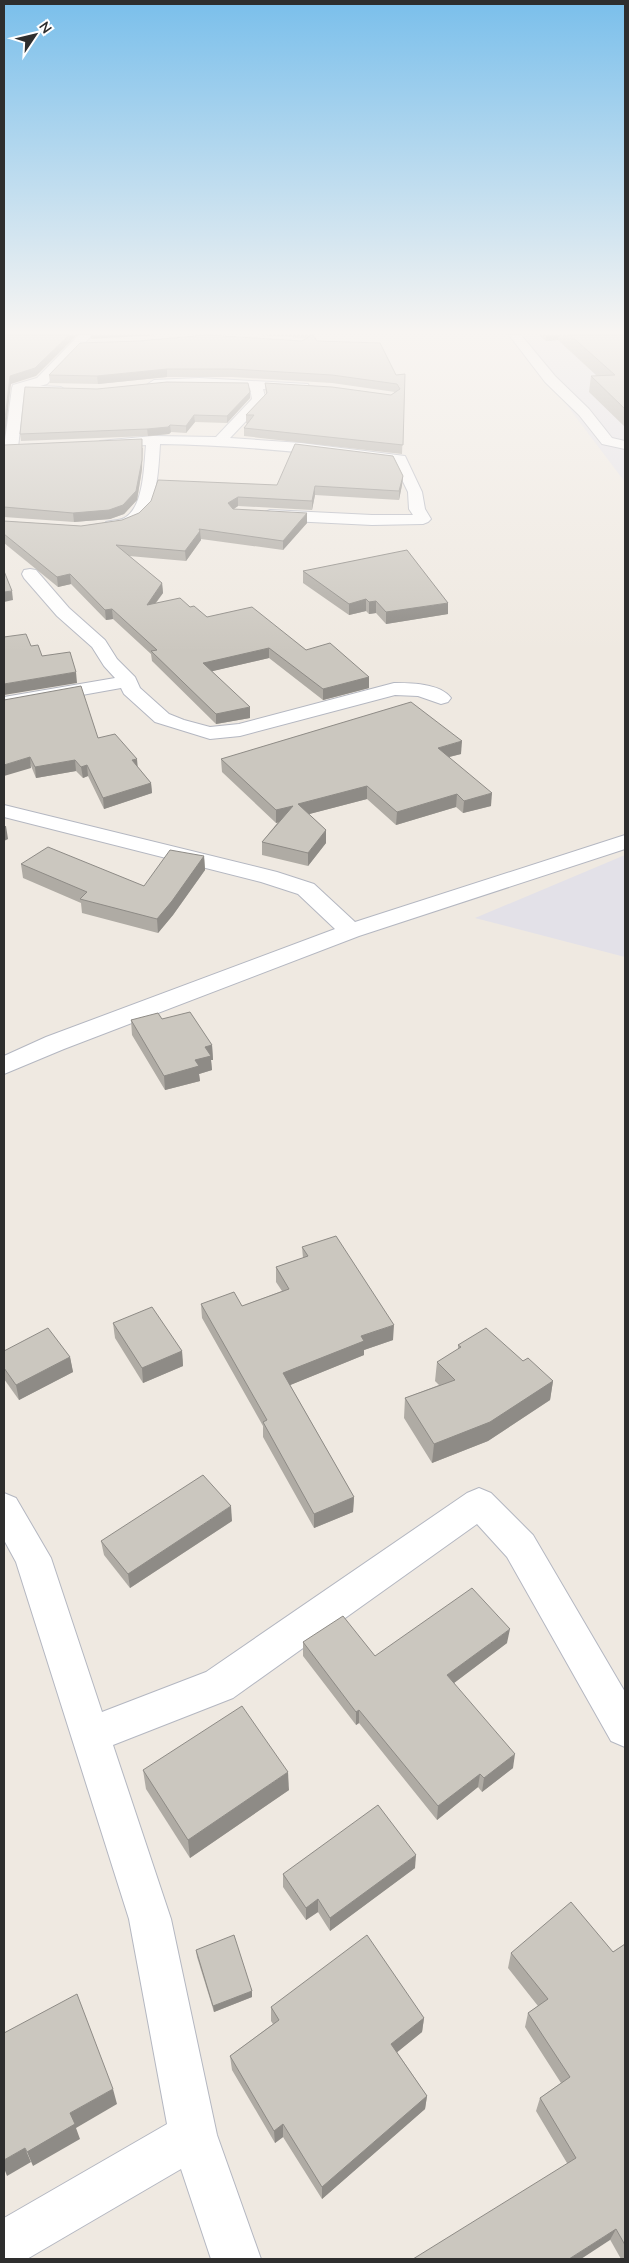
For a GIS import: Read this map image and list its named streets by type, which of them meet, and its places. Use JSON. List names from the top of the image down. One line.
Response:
{"north":"top right"}
